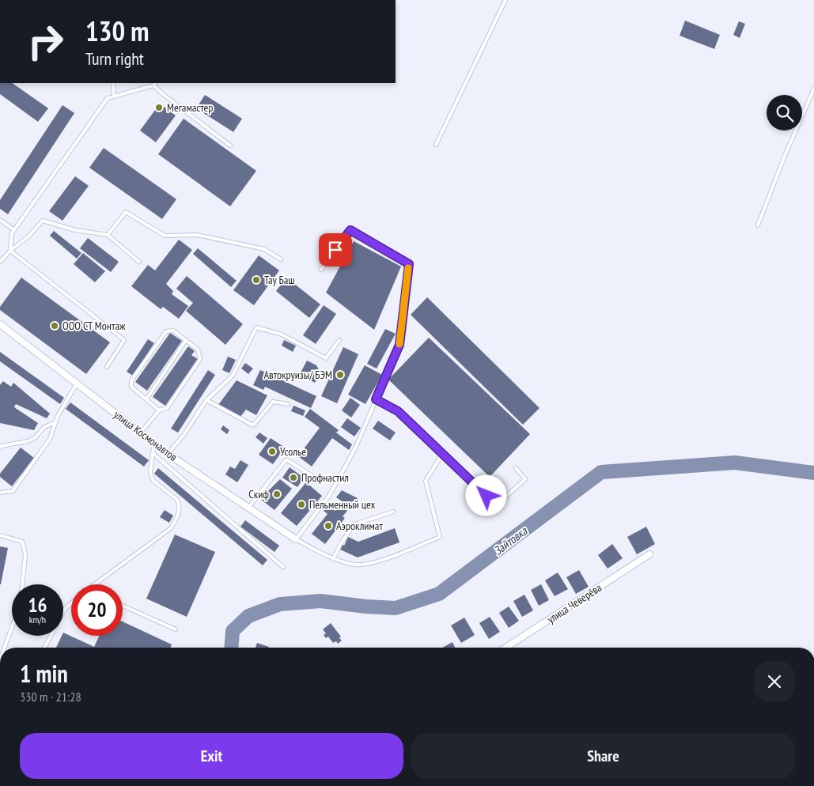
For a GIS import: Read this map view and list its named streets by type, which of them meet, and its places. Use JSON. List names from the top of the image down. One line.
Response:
{"streets":{"street":["улица Космонавтов","улица Чеверёва"]},"water":["Зайтовка"],"places":["Мегамастер","Тау Баш","ООО СТ Монтаж","Автокруизы/ БЭМ","Усолье","Профнастил","Скиф","Пельменный цех","Аэроклимат"],"page":{"turn":["130 m","Turn right"],"speed":"16 km/h","limit":"20","heading":["1 min","330 m · 21:28"],"buttons":["Exit","Share"]}}
